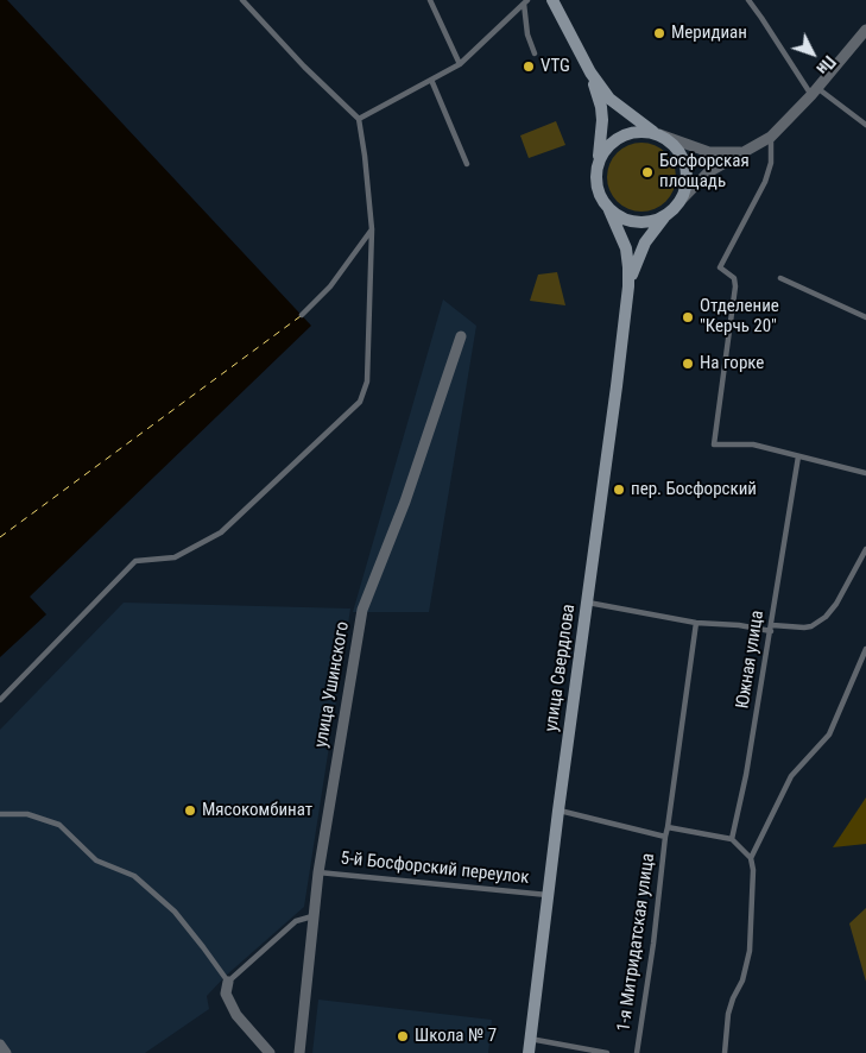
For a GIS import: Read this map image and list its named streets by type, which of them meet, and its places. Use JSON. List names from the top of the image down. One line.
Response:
{"streets":{"main road":["улица Свердлова"],"street":["улица Ушинского"],"lane":["Южная улица","5-й Босфорский переулок","1-я Митридатская улица"]},"crossings":[["улица Свердлова","5-й Босфорский переулок"],["улица Ушинского","5-й Босфорский переулок"]],"places":["Меридиан","VTG","Босфорская площадь","Отделение \"Керчь 20\"","На горке","пер. Босфорский","Мясокомбинат","Школа № 7"],"north":"bottom right"}
